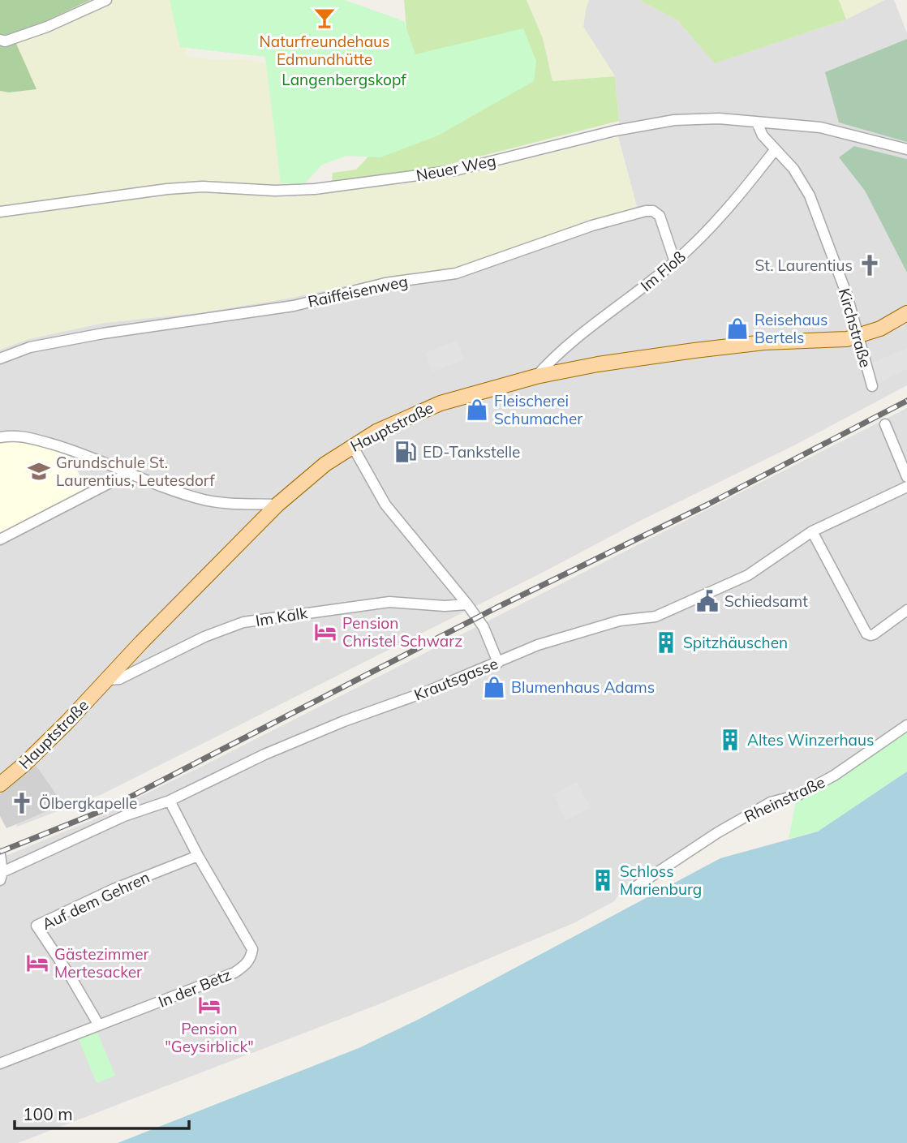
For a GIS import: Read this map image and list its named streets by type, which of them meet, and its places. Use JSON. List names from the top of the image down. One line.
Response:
{"streets":{"main road":["Hauptstraße"],"street":["Neuer Weg","Im Floß","Raiffeisenweg","Kirchstraße","Im Kalk","Krautsgasse","Rheinstraße","Auf dem Gehren","In der Betz"]},"crossings":[["Neuer Weg","Kirchstraße"],["Im Floß","Raiffeisenweg"],["Im Floß","Kirchstraße"],["Im Floß","Hauptstraße"],["Kirchstraße","Hauptstraße"],["Hauptstraße","Im Kalk"],["Krautsgasse","In der Betz"],["Auf dem Gehren","In der Betz"]],"parks":["Langenbergskopf"],"places":{"bar":["Naturfreundehaus Edmundhütte"],"church":["St. Laurentius","Ölbergkapelle"],"shop":["Reisehaus Bertels","Fleischerei Schumacher","Blumenhaus Adams"],"fuel station":["ED-Tankstelle"],"school or university":["Grundschule St. Laurentius, Leutesdorf"],"public building":["Schiedsamt"],"hotel":["Pension Christel Schwarz","Gästezimmer Mertesacker","Pension \"Geysirblick\""],"building":["Spitzhäuschen","Altes Winzerhaus","Schloss Marienburg"]},"scale_bar":"100 m"}
